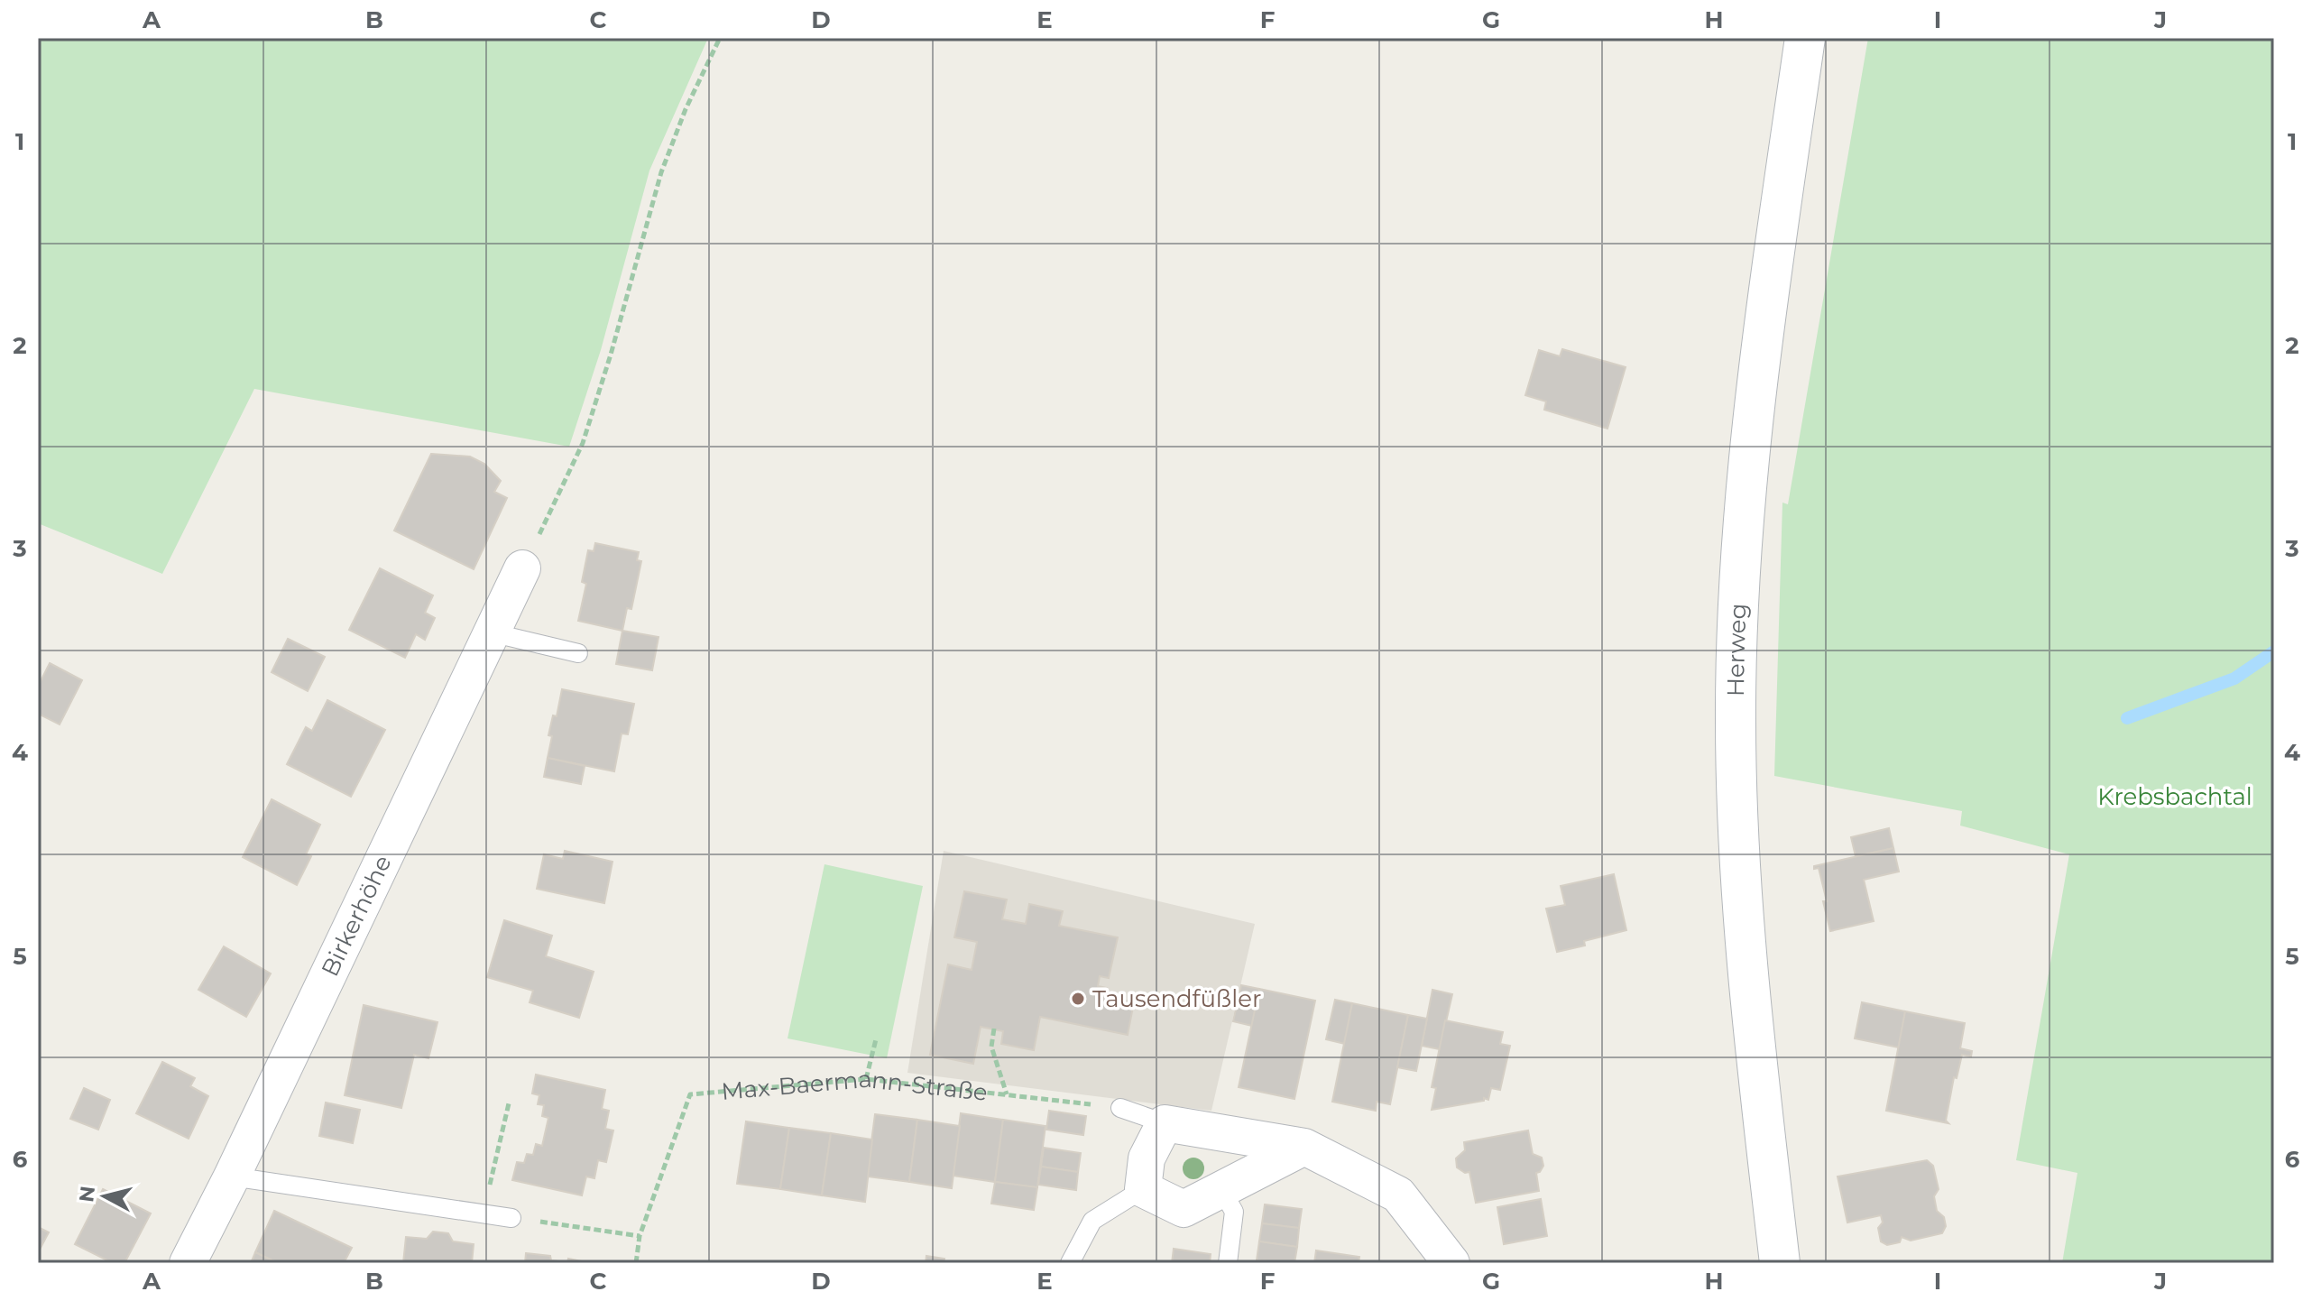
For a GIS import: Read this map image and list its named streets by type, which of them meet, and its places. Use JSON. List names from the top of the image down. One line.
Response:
{"streets":{"street":["Herweg","Birkerhöhe"],"path":["Max-Baermann-Straße"]},"parks":["Krebsbachtal"],"places":["Tausendfüßler"],"north":"left","grid":{"columns":["A","B","C","D","E","F","G","H","I","J"],"rows":["1","2","3","4","5","6"]}}
